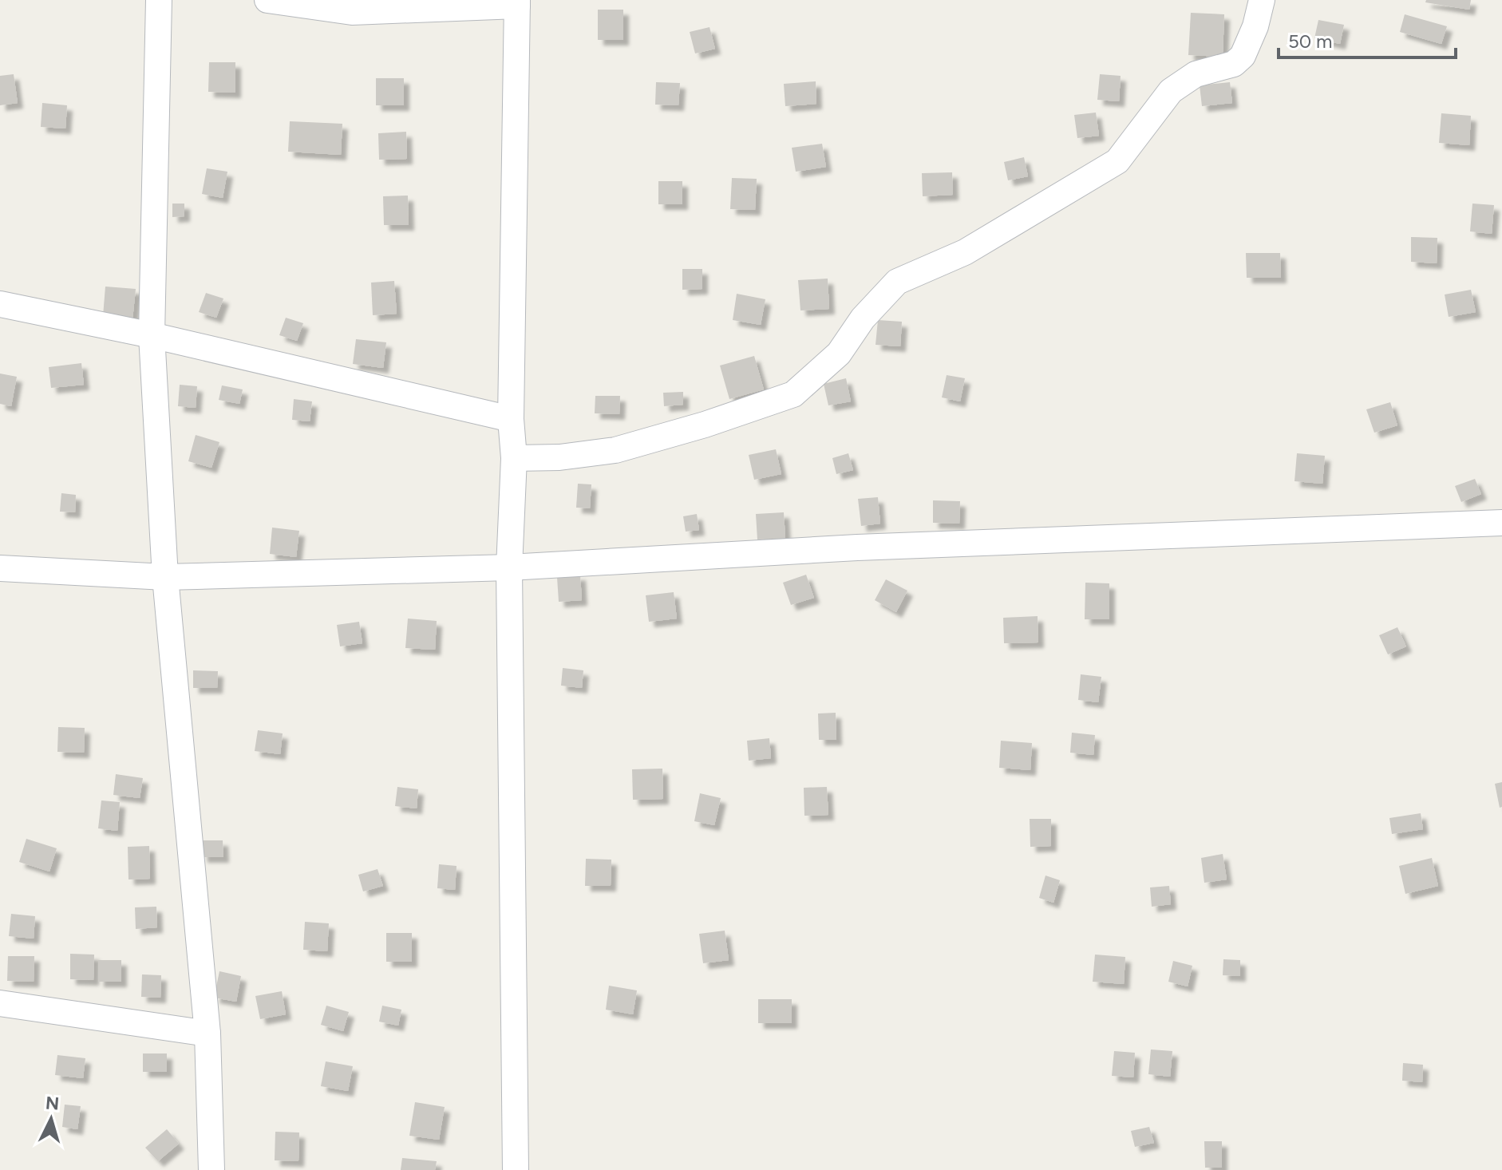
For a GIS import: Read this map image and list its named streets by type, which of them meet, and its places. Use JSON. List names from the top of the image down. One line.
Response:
{"scale_bar":"50 m","north":"top"}
